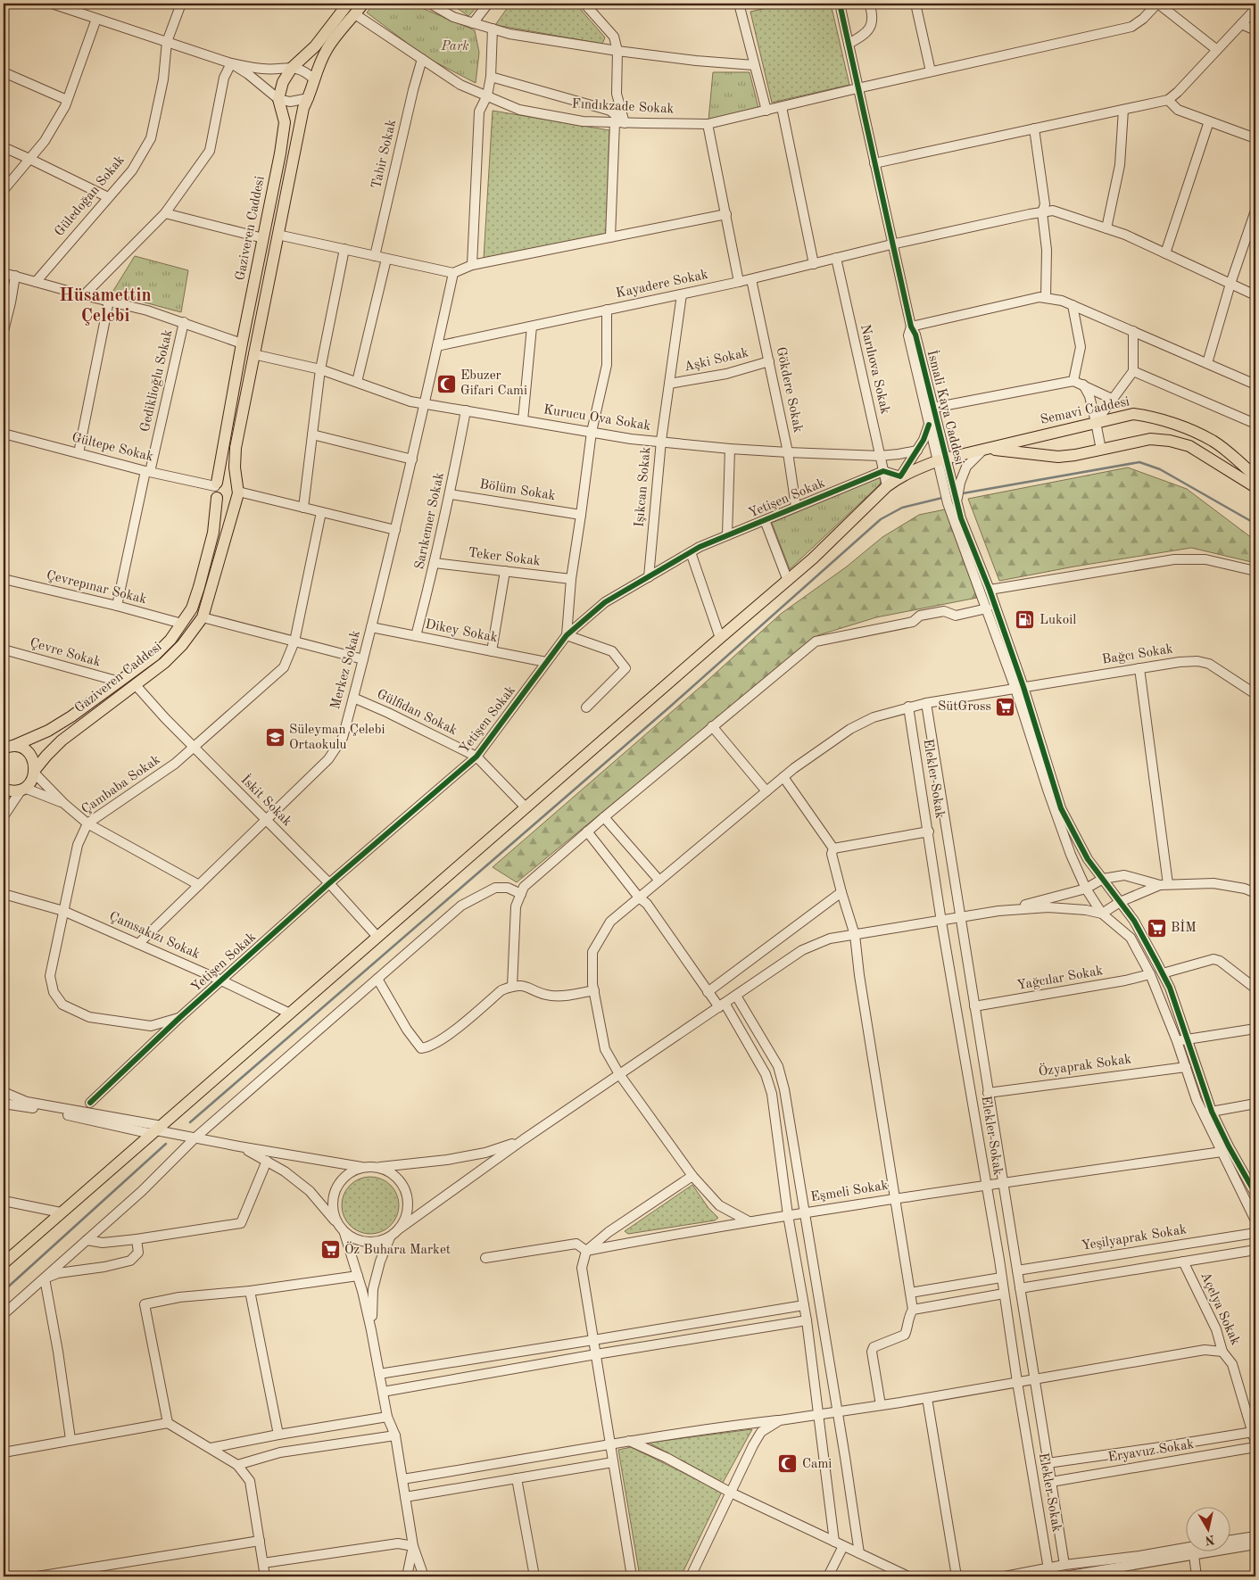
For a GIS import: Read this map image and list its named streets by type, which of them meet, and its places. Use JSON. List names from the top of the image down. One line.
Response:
{"streets":{"main road":["Gaziveren Caddesi","Semavi Caddesi"],"street":["Fındıkzade Sokak","Tabir Sokak","Güledoğan Sokak","Kayadere Sokak","Aşki Sokak","Narılıova Sokak","Gediklioğlu Sokak","Gökdere Sokak","İsmali Kaya Caddesi","Kurucu Ova Sokak","Gültepe Sokak","Işıkcan Sokak","Bölüm Sokak","Yetişen Sokak","Sarıkemer Sokak","Teker Sokak","Çevrepınar Sokak","Dikey Sokak","Çevre Sokak","Bağcı Sokak","Merkez Sokak","Gülfidan Sokak","Elekler Sokak","Çambaba Sokak","İskit Sokak","Çamsakızı Sokak","Yağcılar Sokak","Özyaprak Sokak","Eşmeli Sokak","Yeşilyaprak Sokak","Açelya Sokak","Eryavuz Sokak"]},"crossings":[["Fındıkzade Sokak","Tabir Sokak"],["Fındıkzade Sokak","Gaziveren Caddesi"],["Fındıkzade Sokak","İsmali Kaya Caddesi"],["Gaziveren Caddesi","Kurucu Ova Sokak"],["Gaziveren Caddesi","Gültepe Sokak"],["Gaziveren Caddesi","Çevrepınar Sokak"],["Gaziveren Caddesi","Çevre Sokak"],["Gaziveren Caddesi","İskit Sokak"],["Kayadere Sokak","Narılıova Sokak"],["Kayadere Sokak","Gökdere Sokak"],["Kayadere Sokak","İsmali Kaya Caddesi"],["Kayadere Sokak","Işıkcan Sokak"],["Kayadere Sokak","Merkez Sokak"],["Aşki Sokak","Gökdere Sokak"],["Aşki Sokak","Işıkcan Sokak"],["Narılıova Sokak","Semavi Caddesi"],["Narılıova Sokak","Kurucu Ova Sokak"],["Narılıova Sokak","Yetişen Sokak"],["Gediklioğlu Sokak","Gültepe Sokak"],["Gediklioğlu Sokak","Çevrepınar Sokak"],["Gökdere Sokak","Kurucu Ova Sokak"],["Gökdere Sokak","Yetişen Sokak"],["İsmali Kaya Caddesi","Semavi Caddesi"],["İsmali Kaya Caddesi","Bağcı Sokak"],["İsmali Kaya Caddesi","Yağcılar Sokak"],["İsmali Kaya Caddesi","Özyaprak Sokak"],["İsmali Kaya Caddesi","Eşmeli Sokak"],["Semavi Caddesi","Gülfidan Sokak"],["Semavi Caddesi","İskit Sokak"],["Semavi Caddesi","Çamsakızı Sokak"],["Kurucu Ova Sokak","Işıkcan Sokak"],["Kurucu Ova Sokak","Sarıkemer Sokak"],["Kurucu Ova Sokak","Merkez Sokak"],["Işıkcan Sokak","Yetişen Sokak"],["Bölüm Sokak","Sarıkemer Sokak"],["Yetişen Sokak","Dikey Sokak"],["Yetişen Sokak","Gülfidan Sokak"],["Yetişen Sokak","Çambaba Sokak"],["Yetişen Sokak","İskit Sokak"],["Yetişen Sokak","Çamsakızı Sokak"],["Sarıkemer Sokak","Teker Sokak"],["Sarıkemer Sokak","Dikey Sokak"],["Dikey Sokak","Merkez Sokak"],["Bağcı Sokak","Elekler Sokak"],["Bağcı Sokak","Eşmeli Sokak"],["Merkez Sokak","Gülfidan Sokak"],["Merkez Sokak","İskit Sokak"],["Merkez Sokak","Çamsakızı Sokak"],["Elekler Sokak","Yağcılar Sokak"],["Elekler Sokak","Özyaprak Sokak"],["Elekler Sokak","Eşmeli Sokak"],["Elekler Sokak","Yeşilyaprak Sokak"],["Elekler Sokak","Eryavuz Sokak"],["Çambaba Sokak","İskit Sokak"],["Çambaba Sokak","Çamsakızı Sokak"],["Açelya Sokak","Eryavuz Sokak"]],"districts":["Hüsamettin Çelebi"],"parks":["Park"],"places":{"mosque":["Ebuzer Gifari Cami","Cami"],"fuel station":["Lukoil"],"supermarket":["SütGross","BİM","Öz Buhara Market"],"school or university":["Süleyman Çelebi Ortaokulu"]},"north":"bottom"}
